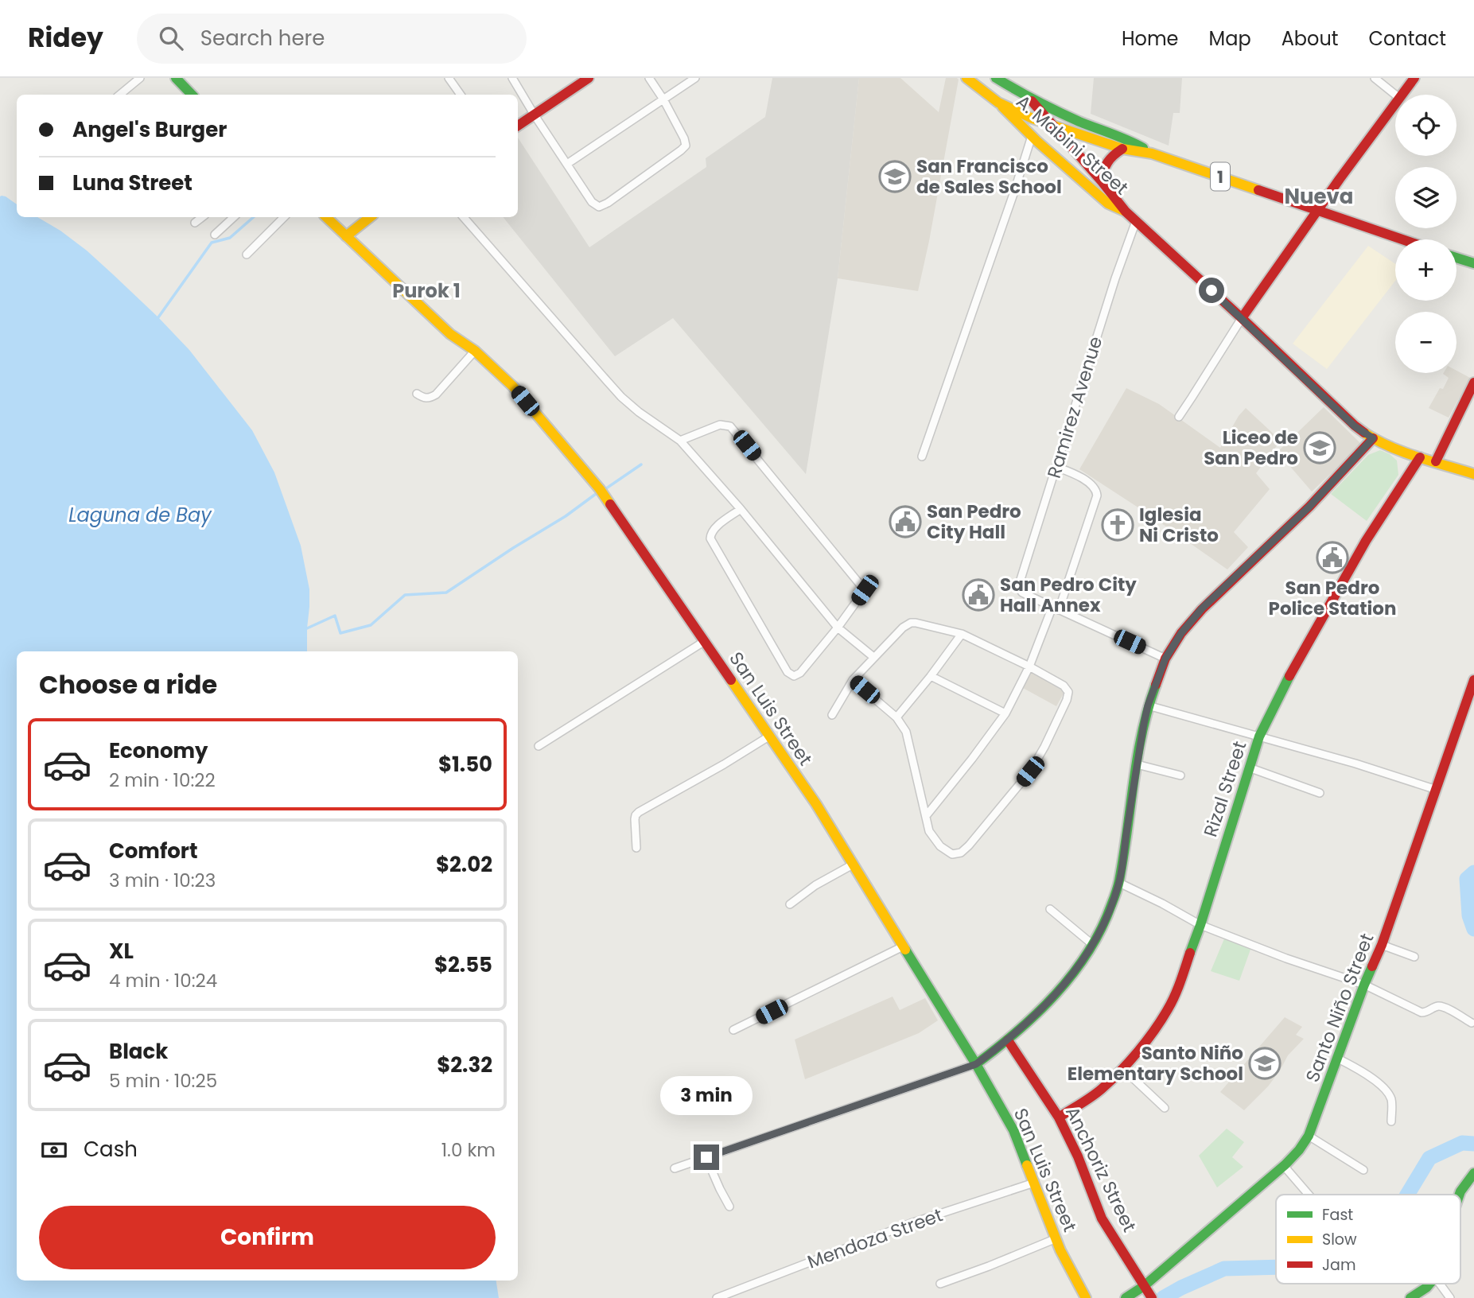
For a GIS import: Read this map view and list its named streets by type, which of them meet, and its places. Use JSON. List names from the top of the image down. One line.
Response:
{"streets":{"main road":["A. Mabini Street","1","San Luis Street","Rizal Street","Santo Niño Street","Anchoriz Street"],"street":["Ramirez Avenue","Mendoza Street"]},"crossings":[["A. Mabini Street","1"],["A. Mabini Street","Ramirez Avenue"],["A. Mabini Street","Rizal Street"],["San Luis Street","Mendoza Street"],["Rizal Street","Anchoriz Street"],["Santo Niño Street","Anchoriz Street"]],"districts":["Nueva","Purok 1"],"water":["Laguna de Bay"],"places":{"school or university":["San Francisco de Sales School","Liceo de San Pedro","Santo Niño Elementary School"],"public building":["San Pedro City Hall","San Pedro Police Station","San Pedro City Hall Annex"],"church":["Iglesia Ni Cristo"]},"legend":["Fast","Slow","Jam"],"page":{"header":"Ridey","search":"Search here","nav":["Home","Map","About","Contact"],"map_buttons":["+","−"],"banner":["Angel's Burger","Luna Street"],"heading":"Choose a ride","list":[{"name":"Economy","note":"2 min · 10:22","value":"$1.50"},{"name":"Comfort","note":"3 min · 10:23","value":"$2.02"},{"name":"XL","note":"4 min · 10:24","value":"$2.55"},{"name":"Black","note":"5 min · 10:25","value":"$2.32"}],"bubble":"3 min","pay":["Cash","1.0 km"],"buttons":"Confirm"}}
